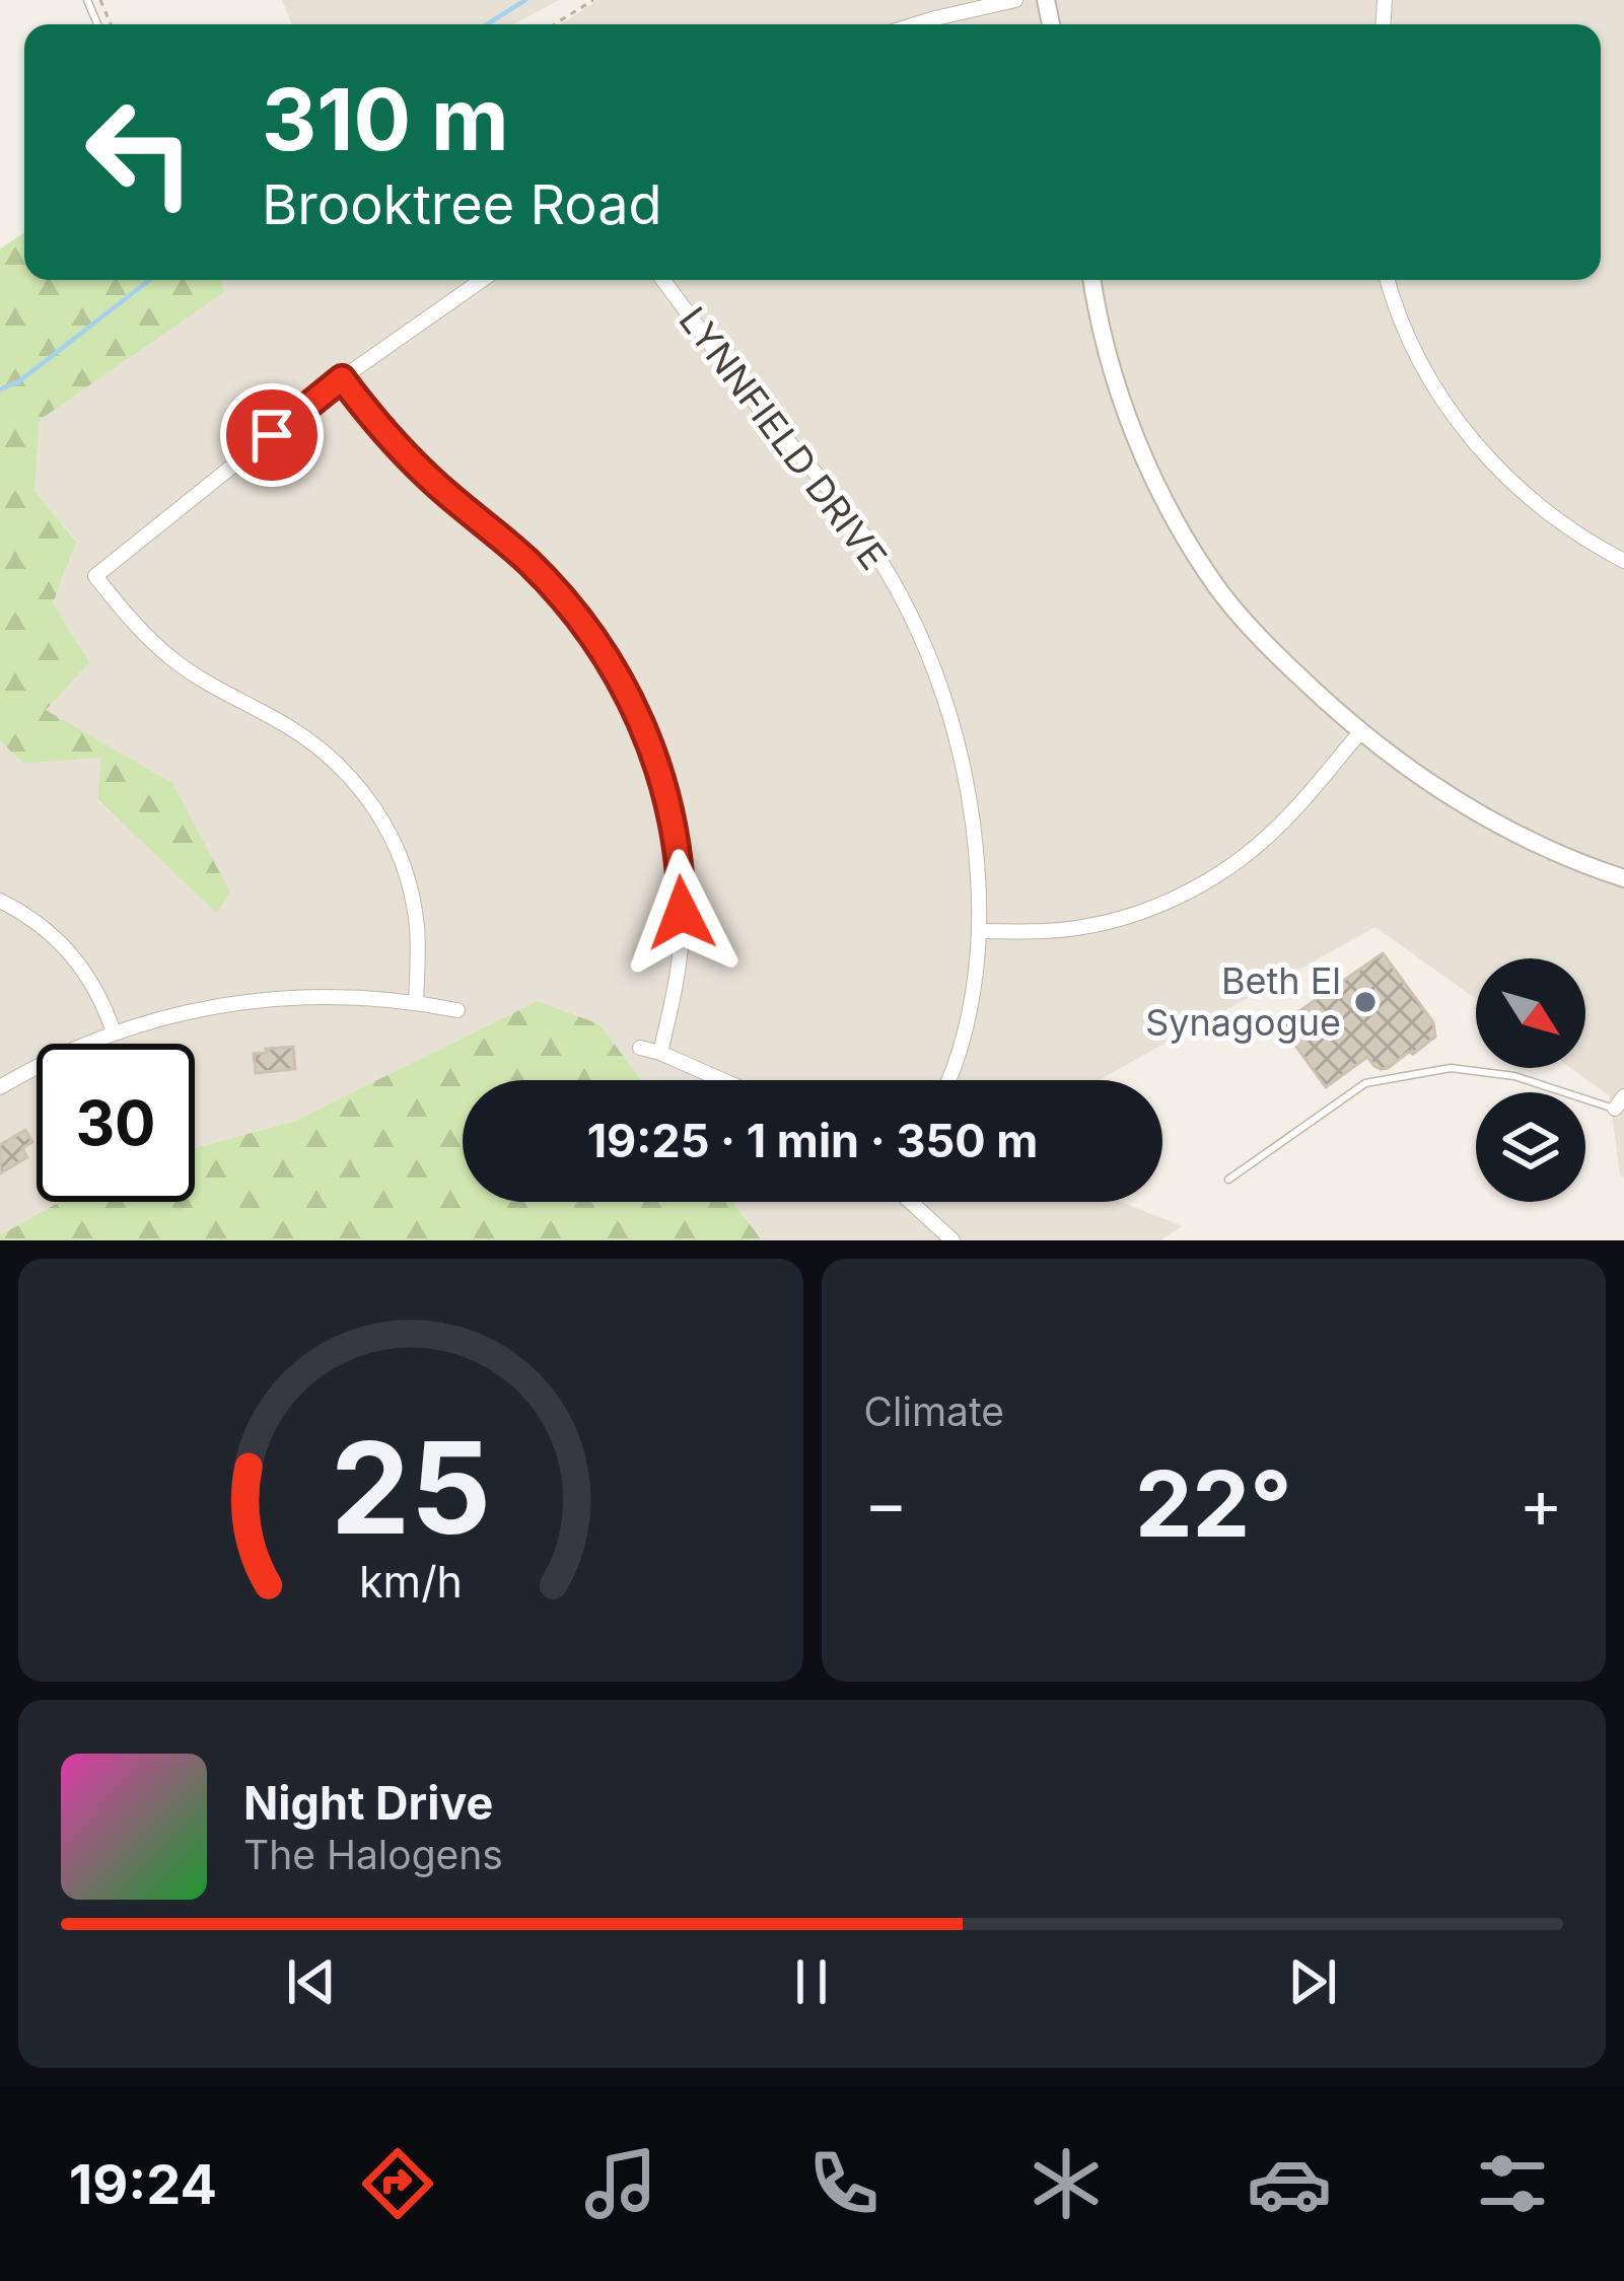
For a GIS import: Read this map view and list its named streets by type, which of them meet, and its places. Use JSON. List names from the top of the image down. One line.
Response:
{"streets":{"street":["LYNNFIELD DRIVE"]},"places":["Beth El Synagogue"],"north":"bottom right","page":{"turn":["310 m","Brooktree Road"],"limit":"30","trip":"19:25 · 1 min · 350 m","tile":"Climate","heat":["−","22°","+"],"song":["Night Drive","The Halogens"],"tabs":"19:24","gauge":["25","km/h"]}}
